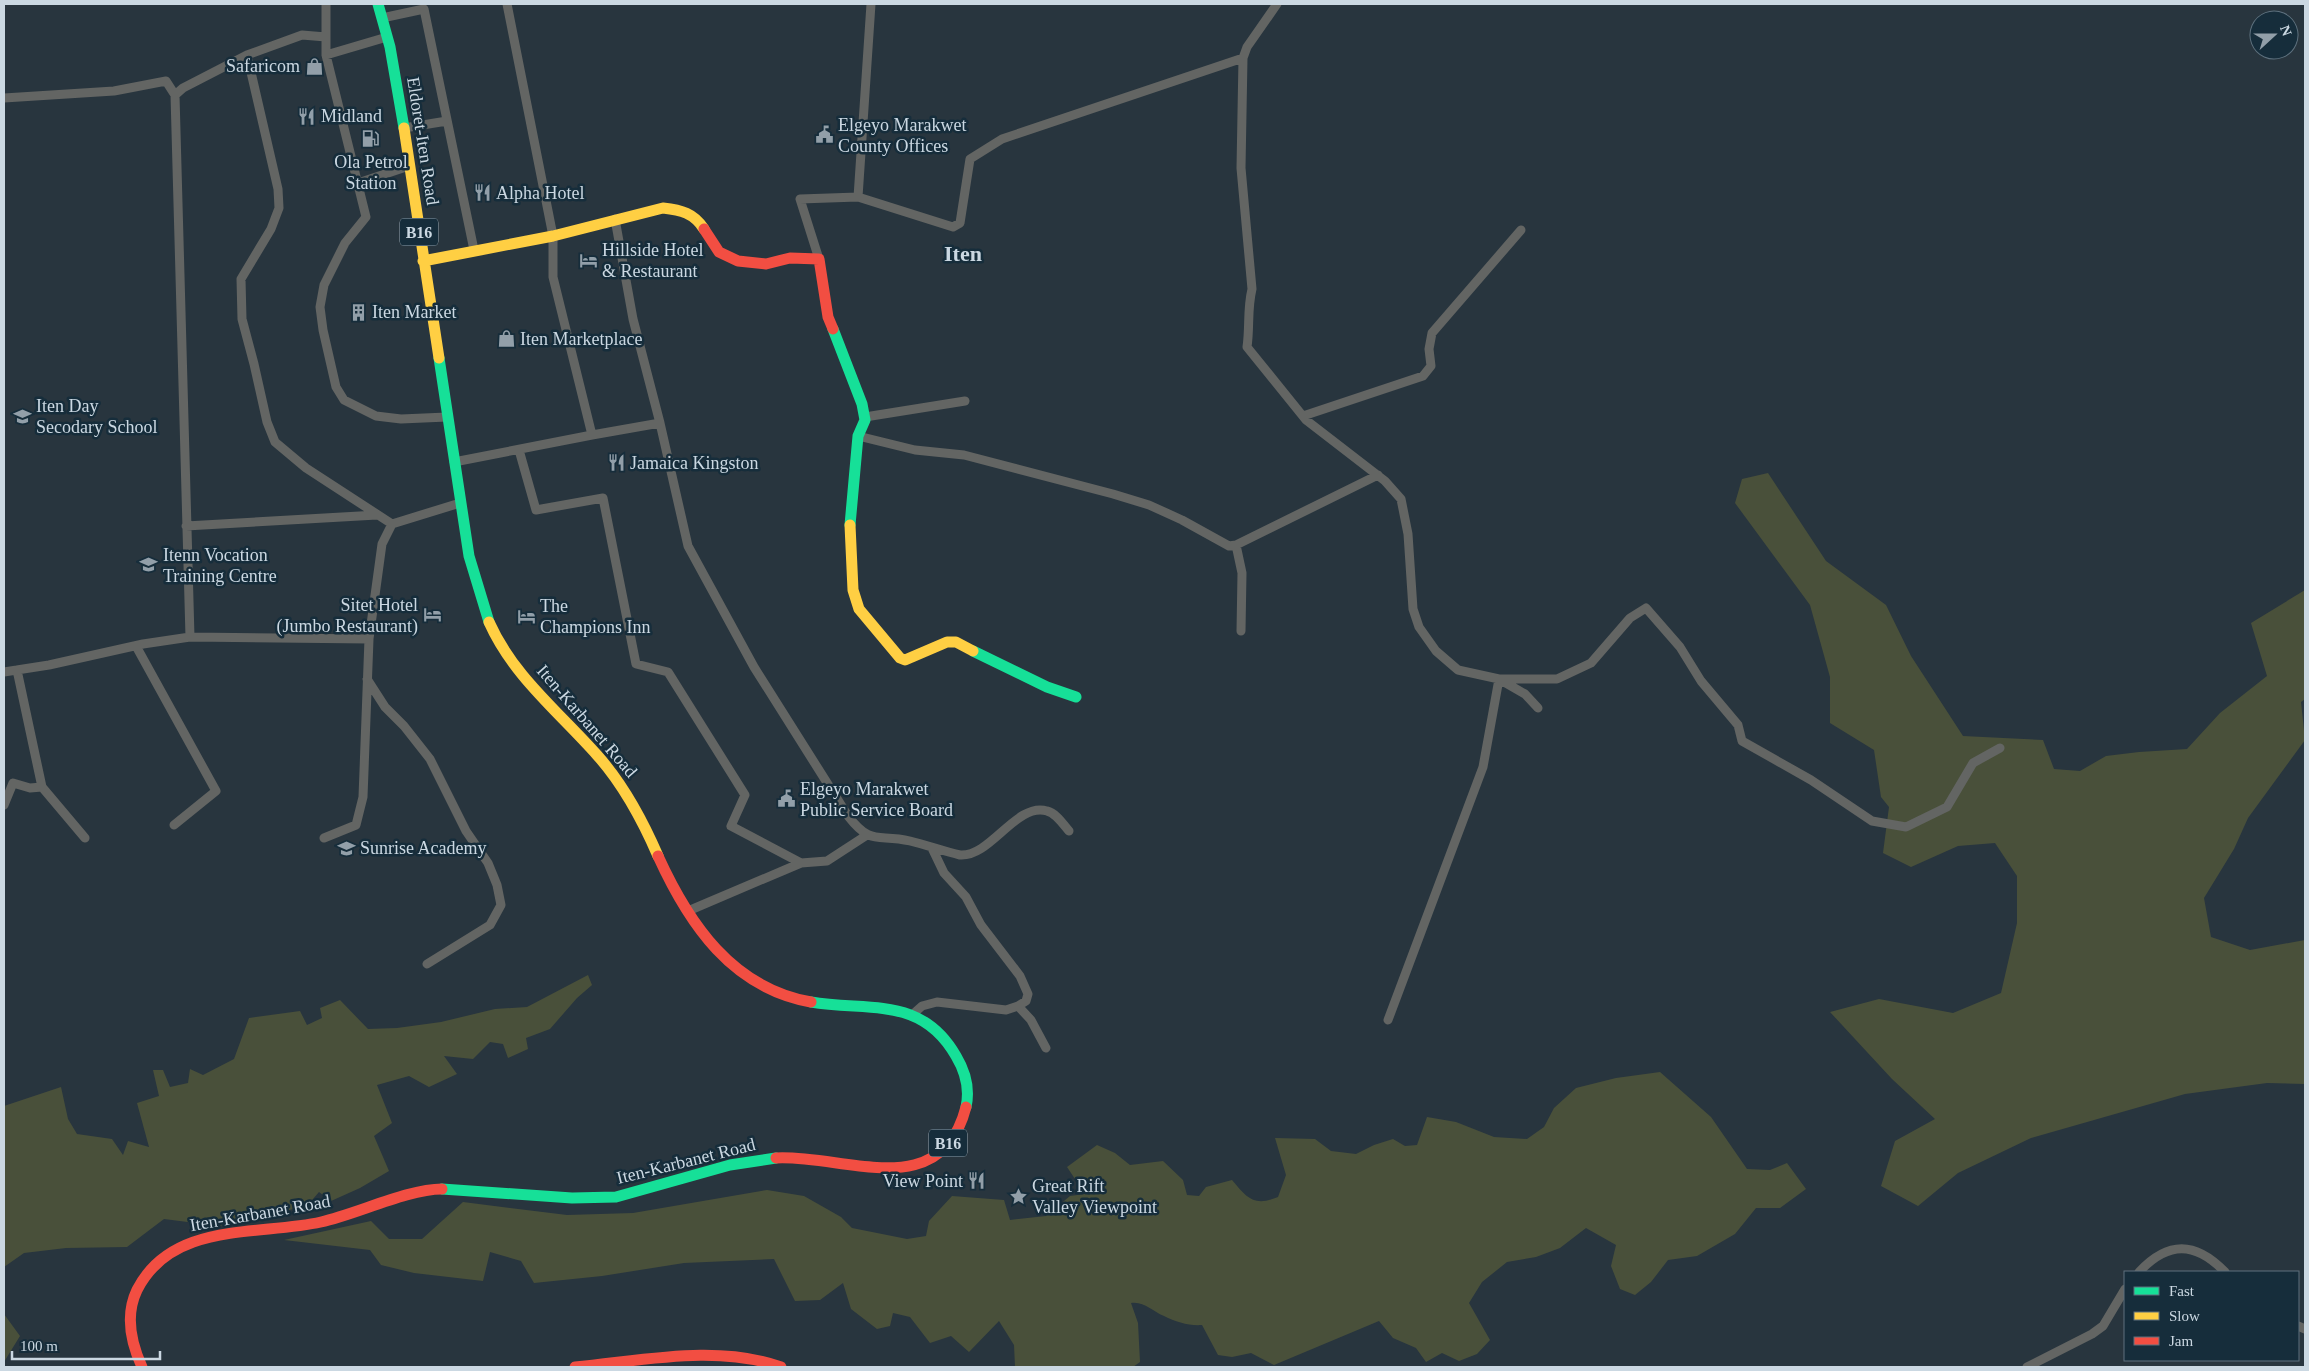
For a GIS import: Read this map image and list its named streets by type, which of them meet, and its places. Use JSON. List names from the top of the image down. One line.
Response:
{"streets":{"main road":["Eldoret-Iten Road","B16","Iten-Karbanet Road"]},"crossings":[["Eldoret-Iten Road","Iten-Karbanet Road"]],"districts":["Iten"],"places":{"shop":["Safaricom","Iten Marketplace"],"restaurant":["Midland","Alpha Hotel","Jamaica Kingston","View Point"],"public building":["Elgeyo Marakwet County Offices","Elgeyo Marakwet Public Service Board"],"fuel station":["Ola Petrol Station"],"hotel":["Hillside Hotel & Restaurant","Sitet Hotel (Jumbo Restaurant)","The Champions Inn"],"building":["Iten Market"],"school or university":["Iten Day Secodary School","Itenn Vocation Training Centre","Sunrise Academy"],"place":["Great Rift Valley Viewpoint"]},"legend":["Fast","Slow","Jam"],"scale_bar":"100 m","north":"right"}
